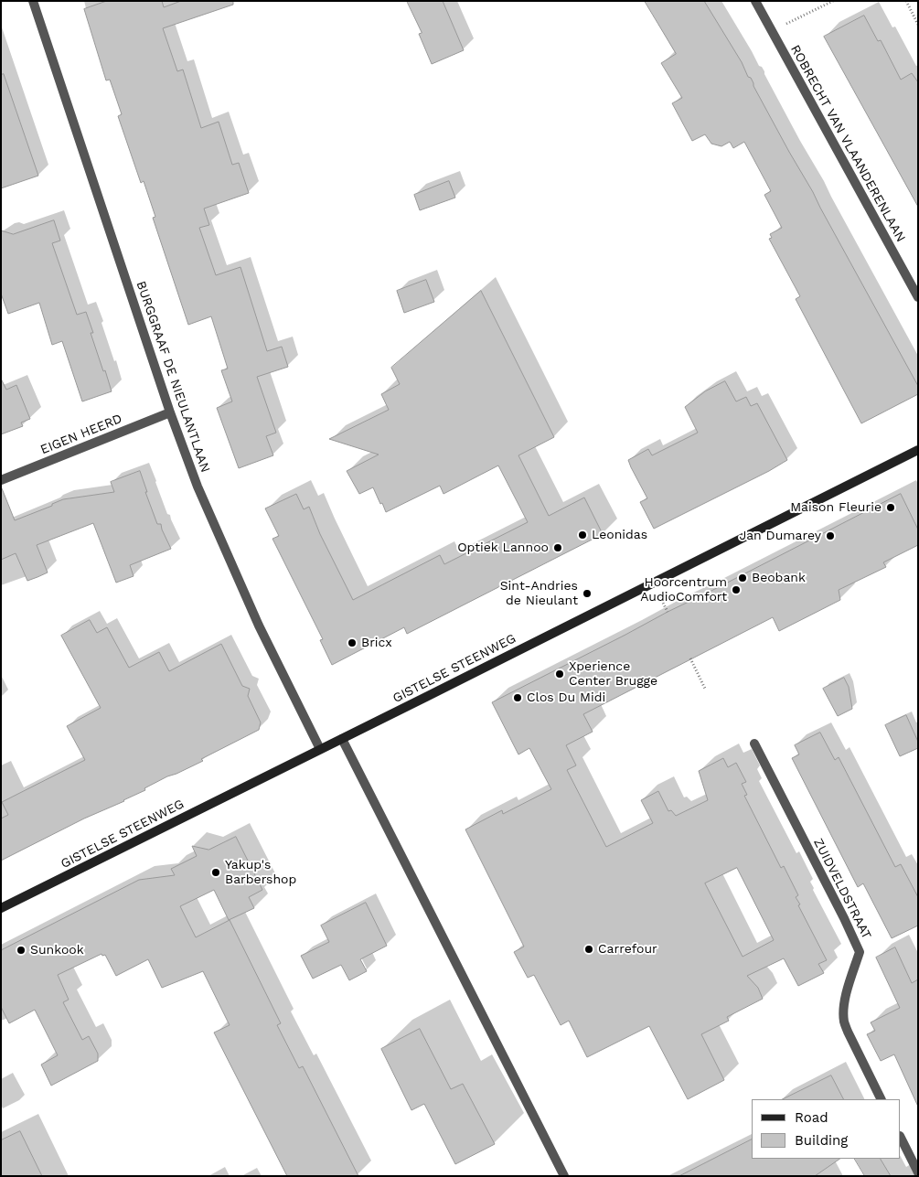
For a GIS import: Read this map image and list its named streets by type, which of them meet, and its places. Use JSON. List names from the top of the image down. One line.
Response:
{"streets":{"main road":["GISTELSE STEENWEG"],"street":["ROBRECHT VAN VLAANDERENLAAN","BURGGRAAF DE NIEULANTLAAN","EIGEN HEERD","ZUIDVELDSTRAAT"]},"crossings":[["BURGGRAAF DE NIEULANTLAAN","EIGEN HEERD"],["BURGGRAAF DE NIEULANTLAAN","GISTELSE STEENWEG"]],"places":["Maison Fleurie","Leonidas","Jan Dumarey","Optiek Lannoo","Beobank","Hoorcentrum AudioComfort","Sint-Andries de Nieulant","Bricx","Xperience Center Brugge","Clos Du Midi","Yakup's Barbershop","Carrefour","Sunkook"],"legend":["Road","Building"]}
